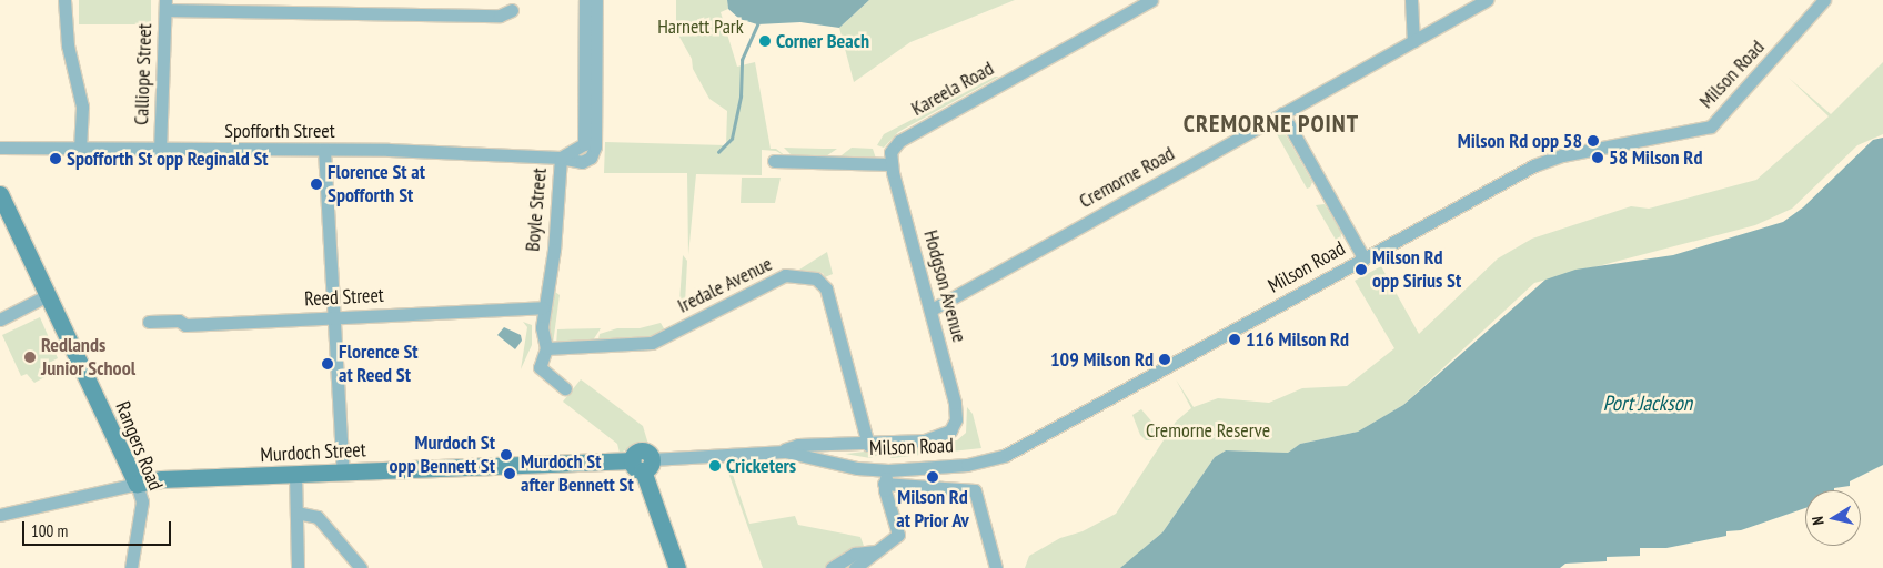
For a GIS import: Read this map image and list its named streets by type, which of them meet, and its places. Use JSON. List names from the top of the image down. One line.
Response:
{"streets":{"main road":["Rangers Road","Murdoch Street"],"street":["Calliope Street","Milson Road","Kareela Road","Spofforth Street","Cremorne Road","Boyle Street","Iredale Avenue","Hodgson Avenue","Reed Street"]},"crossings":[["Calliope Street","Spofforth Street"],["Milson Road","Murdoch Street"],["Kareela Road","Hodgson Avenue"],["Spofforth Street","Boyle Street"],["Cremorne Road","Hodgson Avenue"],["Boyle Street","Iredale Avenue"],["Boyle Street","Reed Street"],["Iredale Avenue","Murdoch Street"],["Hodgson Avenue","Murdoch Street"],["Rangers Road","Murdoch Street"]],"districts":["CREMORNE POINT"],"water":["Port Jackson"],"parks":["Harnett Park","Cremorne Reserve"],"places":["Corner Beach","Milson Rd opp 58","58 Milson Rd","Spofforth St opp Reginald St","Florence St at Spofforth St","Milson Rd opp Sirius St","116 Milson Rd","Redlands Junior School","109 Milson Rd","Florence St at Reed St","Murdoch St opp Bennett St","Cricketers","Murdoch St after Bennett St","Milson Rd at Prior Av"],"scale_bar":"100 m","north":"left"}
